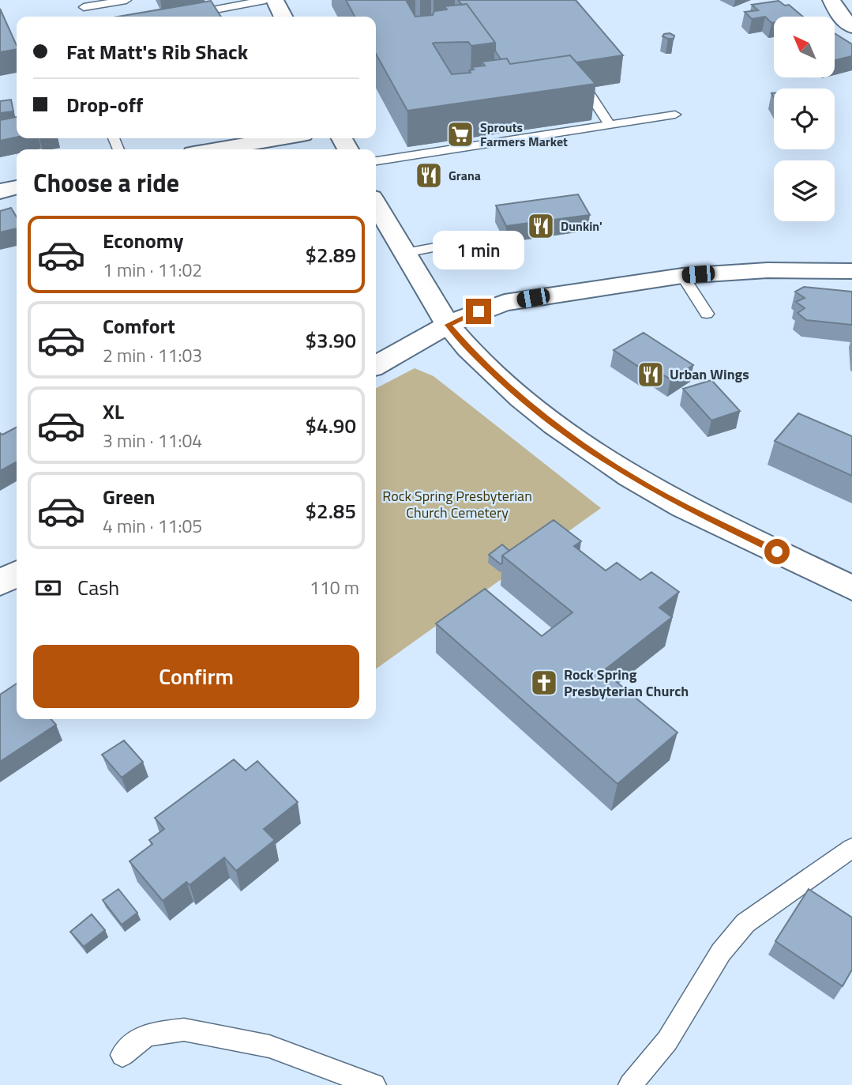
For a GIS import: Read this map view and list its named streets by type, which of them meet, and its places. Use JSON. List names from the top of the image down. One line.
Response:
{"parks":["Rock Spring Presbyterian Church Cemetery"],"places":{"supermarket":["Sprouts Farmers Market"],"restaurant":["Grana","Dunkin'","Urban Wings"],"church":["Rock Spring Presbyterian Church"]},"north":"top left","page":{"banner":["Fat Matt's Rib Shack","Drop-off"],"heading":"Choose a ride","list":[{"name":"Economy","note":"1 min · 11:02","value":"$2.89"},{"name":"Comfort","note":"2 min · 11:03","value":"$3.90"},{"name":"XL","note":"3 min · 11:04","value":"$4.90"},{"name":"Green","note":"4 min · 11:05","value":"$2.85"}],"bubble":"1 min","pay":["Cash","110 m"],"buttons":"Confirm"}}
